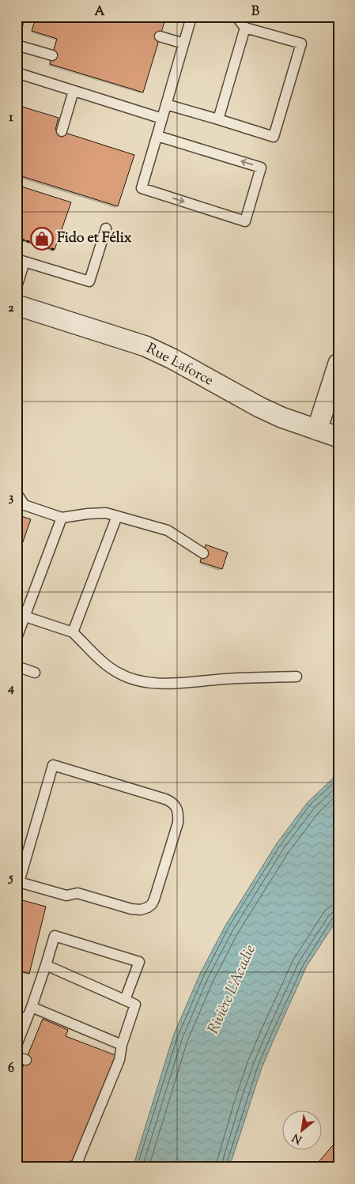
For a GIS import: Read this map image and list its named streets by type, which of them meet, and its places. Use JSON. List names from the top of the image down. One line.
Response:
{"streets":{"street":["Rue Laforce"]},"water":["Rivière L'Acadie"],"places":{"shop":["Fido et Félix"]},"north":"bottom left","grid":{"columns":["A","B"],"rows":["1","2","3","4","5","6"]}}
